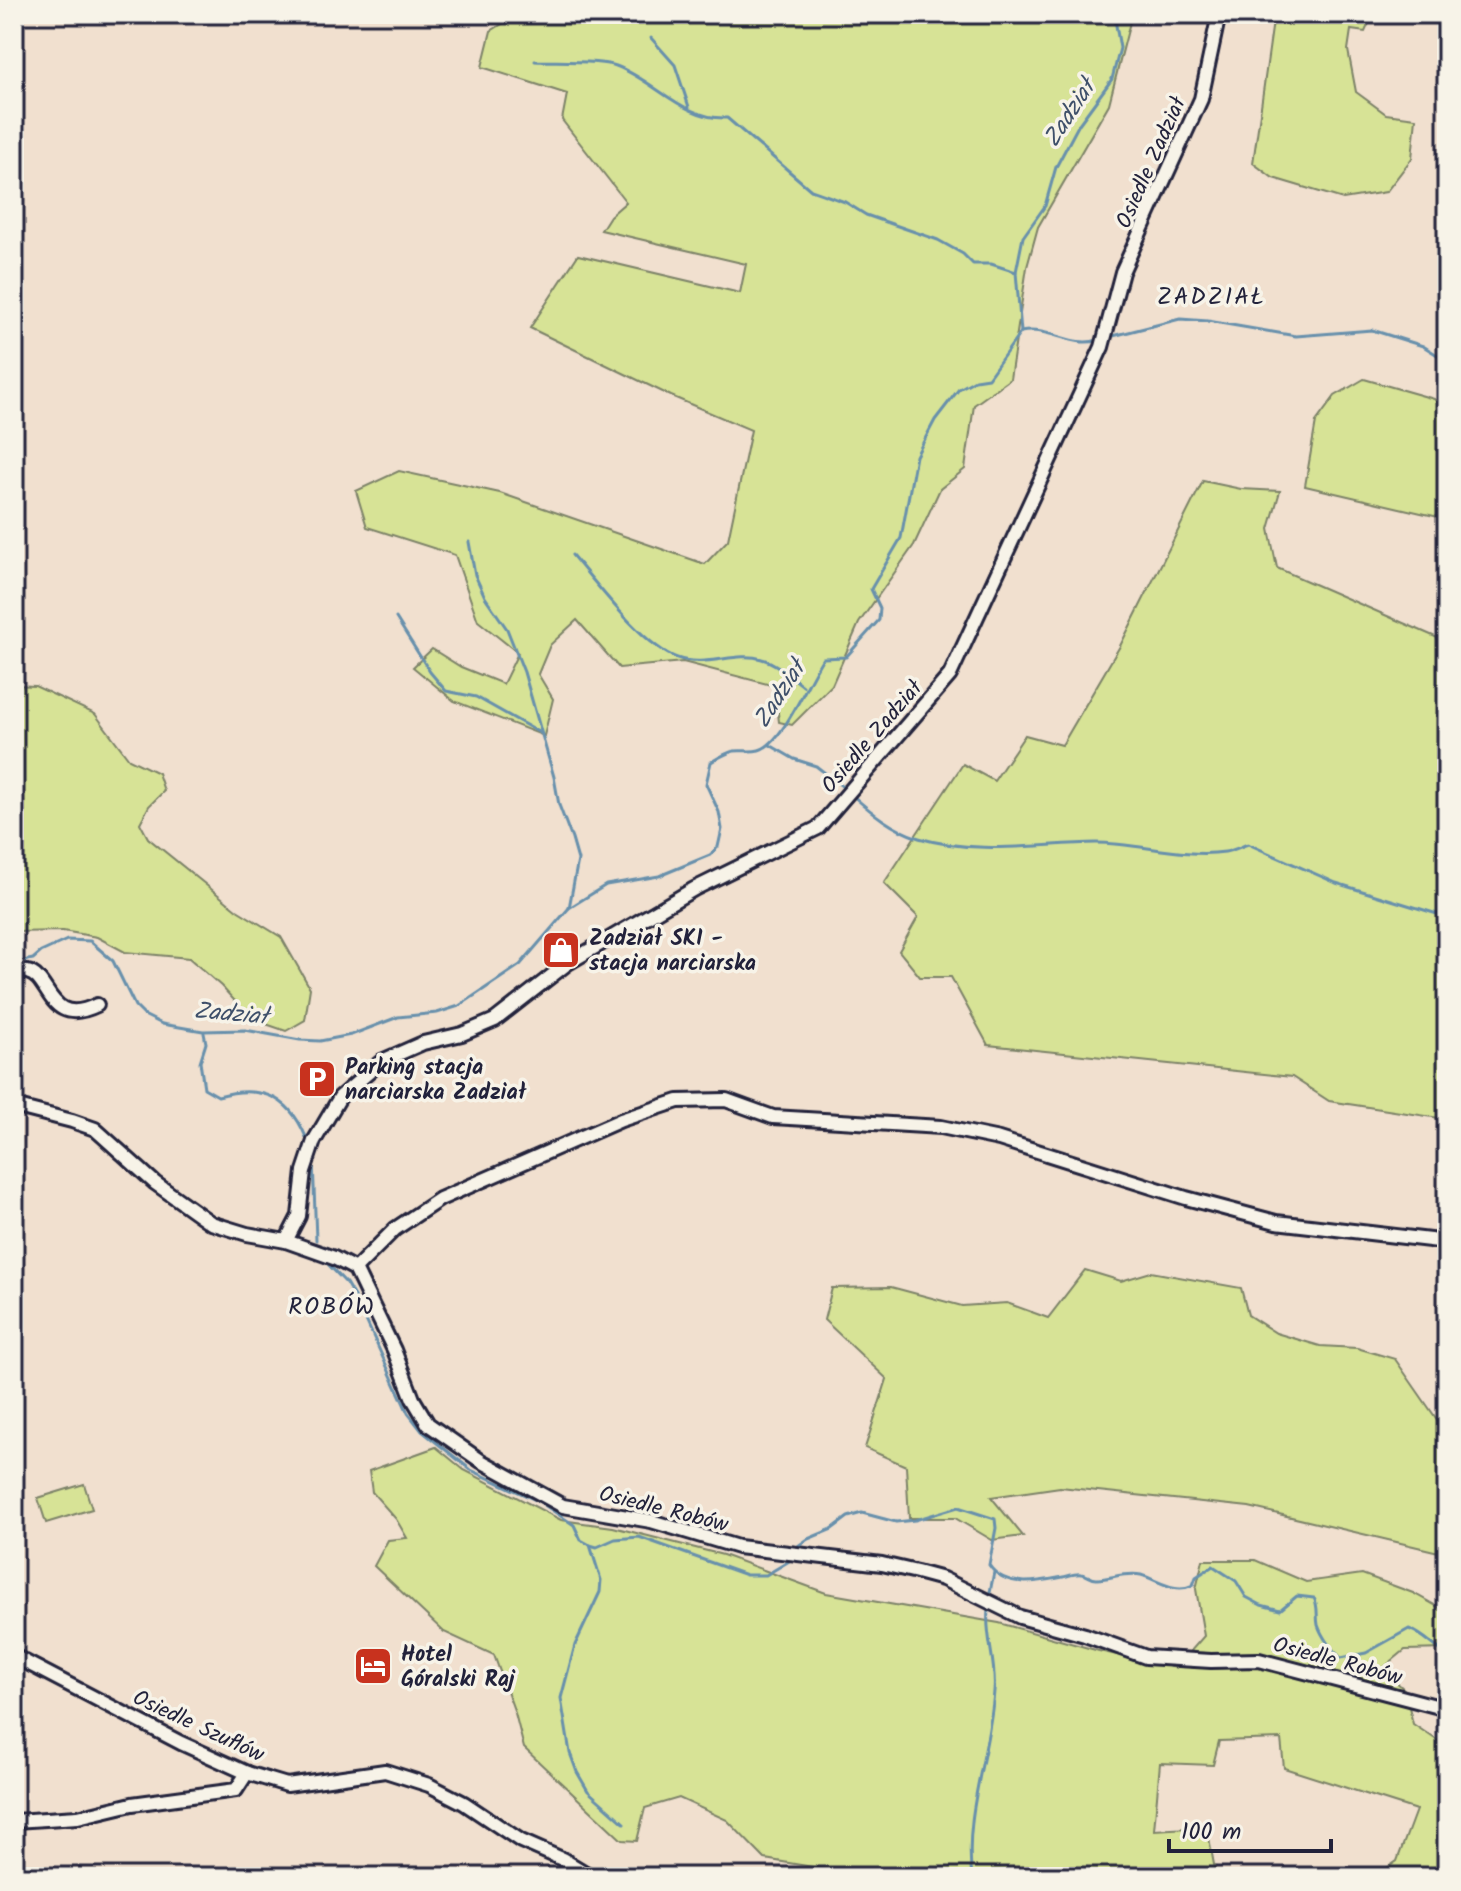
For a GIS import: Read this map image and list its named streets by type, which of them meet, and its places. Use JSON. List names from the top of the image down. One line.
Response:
{"streets":{"street":["Osiedle Zadział","Osiedle Robów","Osiedle Szuflów"]},"districts":["ZADZIAŁ","ROBÓW"],"water":["Zadział"],"places":{"shop":["Zadział SKI - stacja narciarska"],"parking":["Parking stacja narciarska Zadział"],"hotel":["Hotel Góralski Raj"]},"scale_bar":"100 m"}
